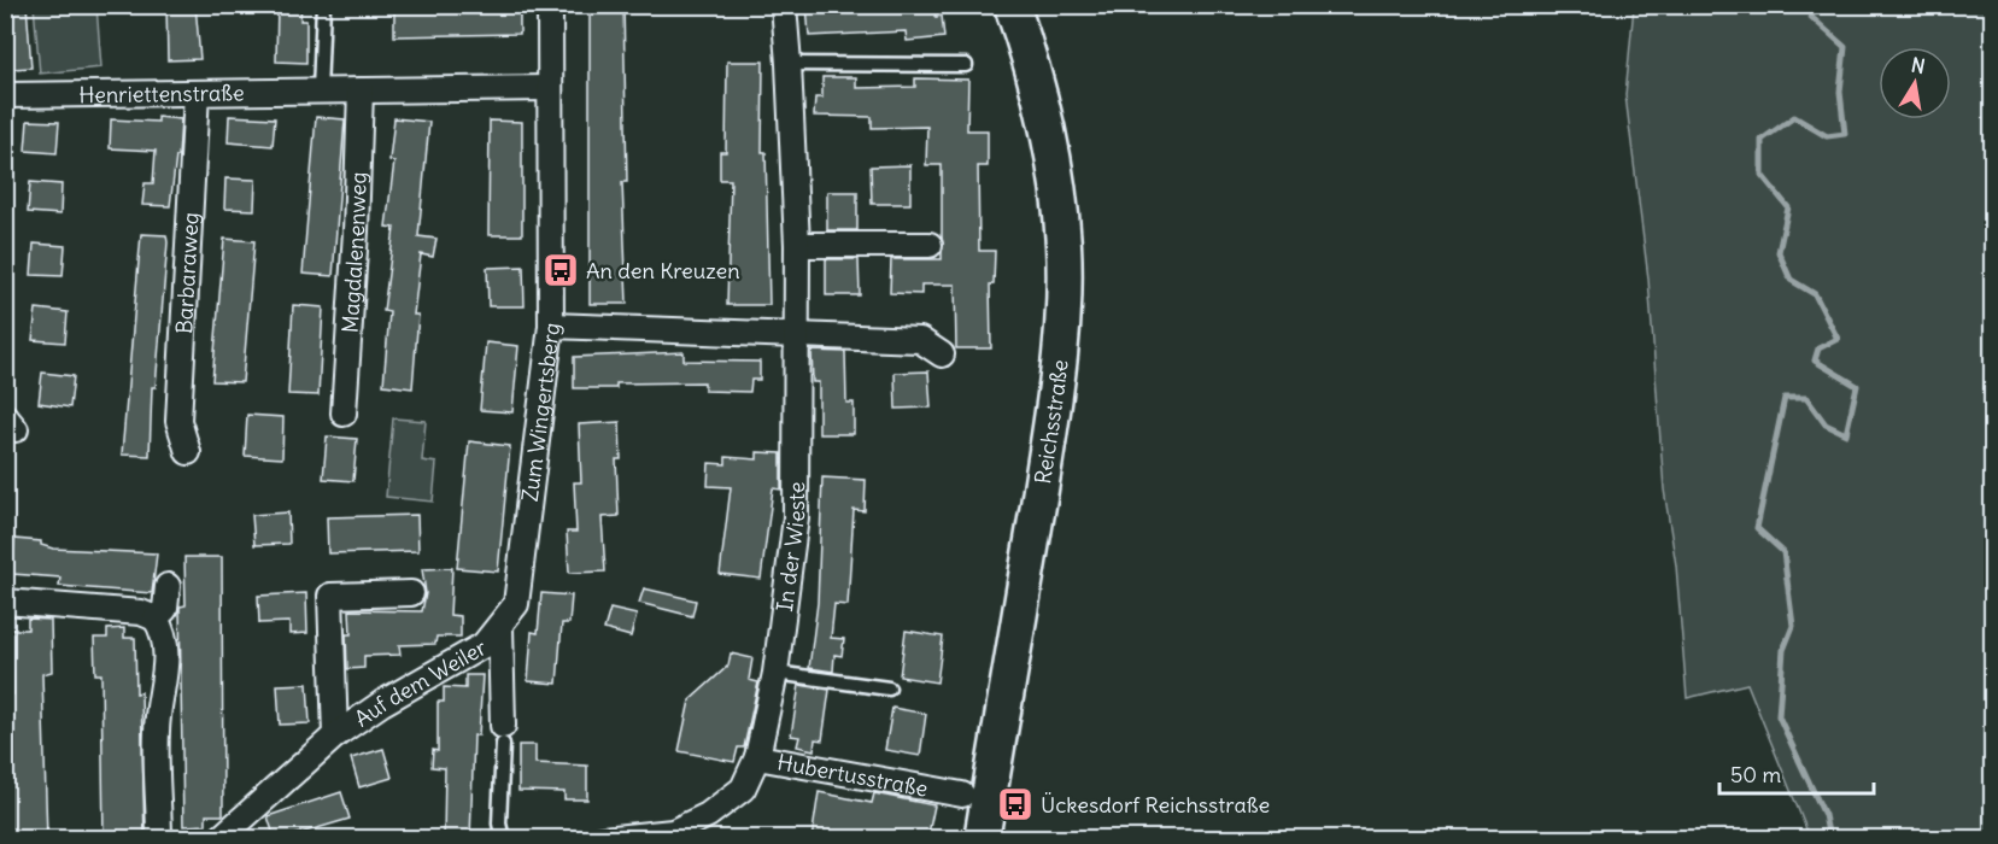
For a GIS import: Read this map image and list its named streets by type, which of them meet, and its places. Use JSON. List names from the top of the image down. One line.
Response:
{"streets":{"main road":["Reichsstraße"],"street":["Henriettenstraße","Magdalenenweg","Barbaraweg","Zum Wingertsberg","In der Wieste","Auf dem Weiler","Hubertusstraße"]},"crossings":[["Henriettenstraße","Magdalenenweg"],["Henriettenstraße","Barbaraweg"],["Henriettenstraße","Zum Wingertsberg"],["Zum Wingertsberg","Auf dem Weiler"],["In der Wieste","Hubertusstraße"]],"places":{"bus stop":["An den Kreuzen","Ückesdorf Reichsstraße"]},"scale_bar":"50 m","north":"top"}
